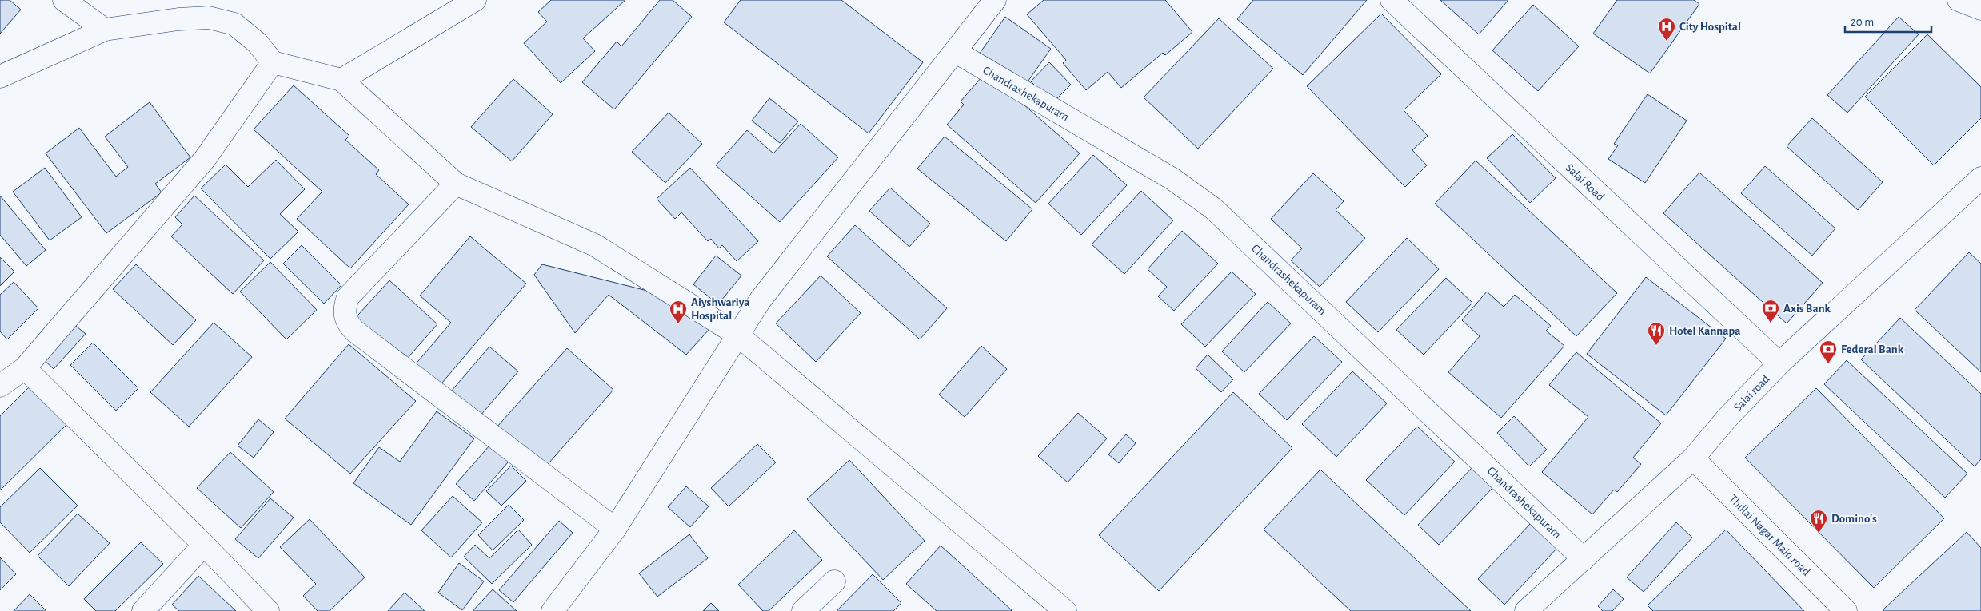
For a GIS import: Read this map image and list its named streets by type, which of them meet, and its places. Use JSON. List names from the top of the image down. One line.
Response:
{"streets":{"street":["Chandrashekapuram","Salai Road","Salai road","Thillai Nagar Main road"]},"crossings":[["Chandrashekapuram","Salai road"],["Salai Road","Salai road"],["Salai road","Thillai Nagar Main road"]],"places":{"hospital":["City Hospital","Aiyshwariya Hospital"],"bank":["Axis Bank","Federal Bank"],"restaurant":["Hotel Kannapa","Domino's"]},"scale_bar":"20 m"}
